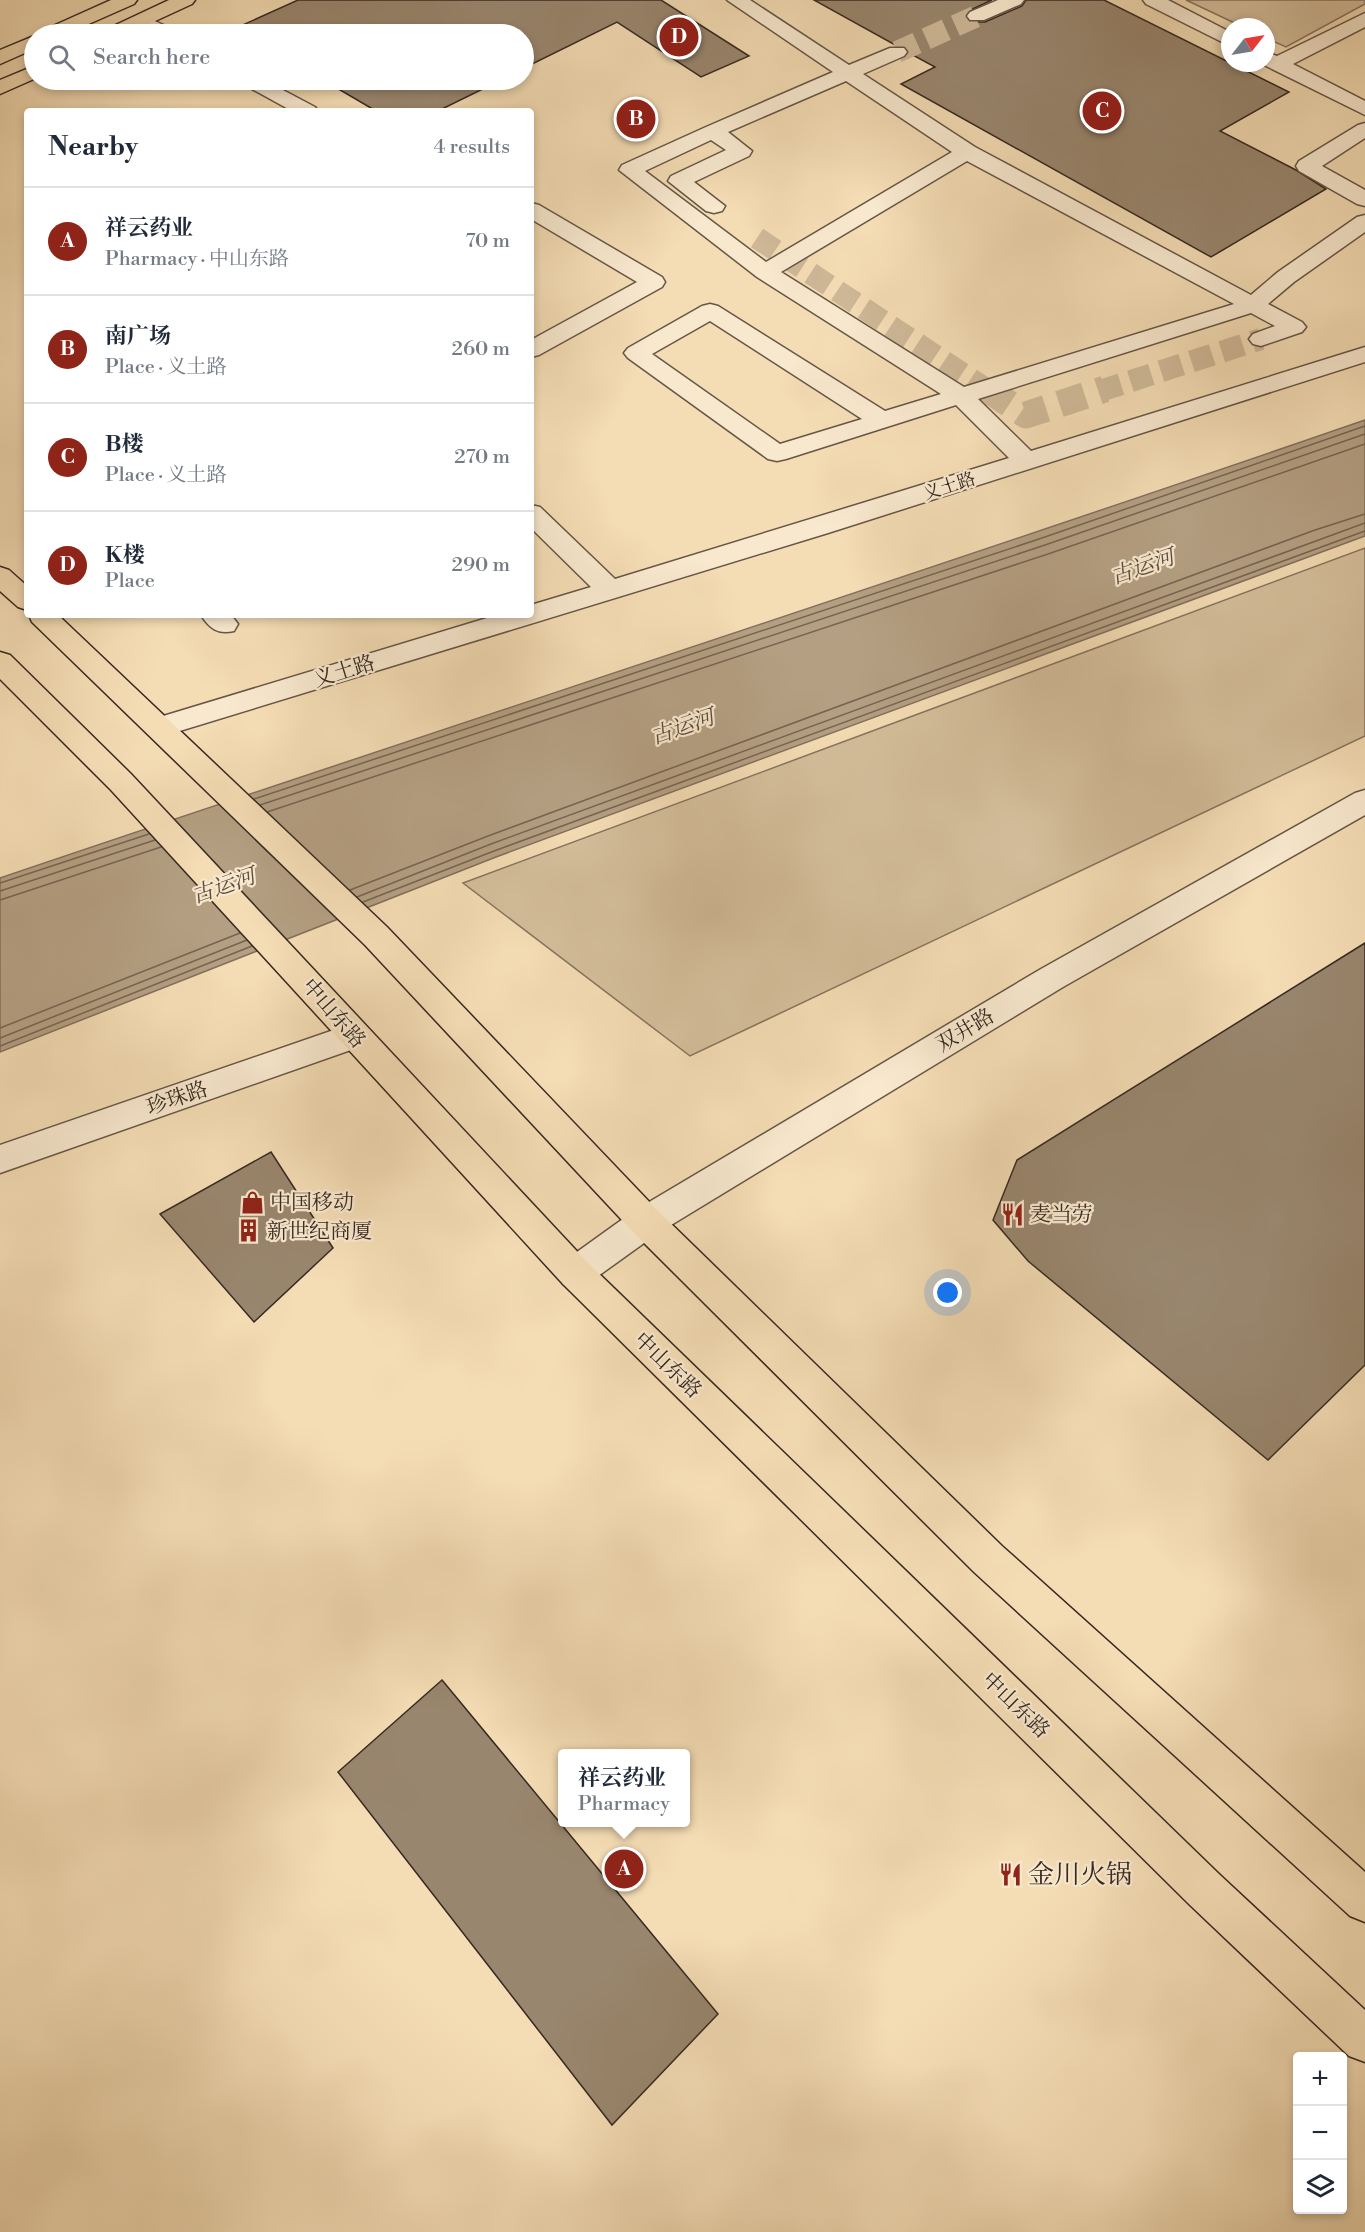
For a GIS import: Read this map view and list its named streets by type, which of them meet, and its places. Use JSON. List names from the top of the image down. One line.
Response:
{"streets":{"main road":["中山东路"],"street":["义土路","双井路","珍珠路"]},"crossings":[["中山东路","双井路"],["中山东路","珍珠路"]],"water":["古运河"],"places":{"shop":["中国移动"],"restaurant":["麦当劳","金川火锅"],"building":["新世纪商厦"]},"north":"top right","page":{"pins":["D","C","B","A"],"search":"Search here","heading":["Nearby","4 results"],"list":[{"mark":"A","name":"祥云药业","note":"Pharmacy · 中山东路","value":"70 m"},{"mark":"B","name":"南广场","note":"Place · 义土路","value":"260 m"},{"mark":"C","name":"B楼","note":"Place · 义土路","value":"270 m"},{"mark":"D","name":"K楼","note":"Place","value":"290 m"}],"popup":["祥云药业","Pharmacy"],"map_buttons":["+","−"]}}
